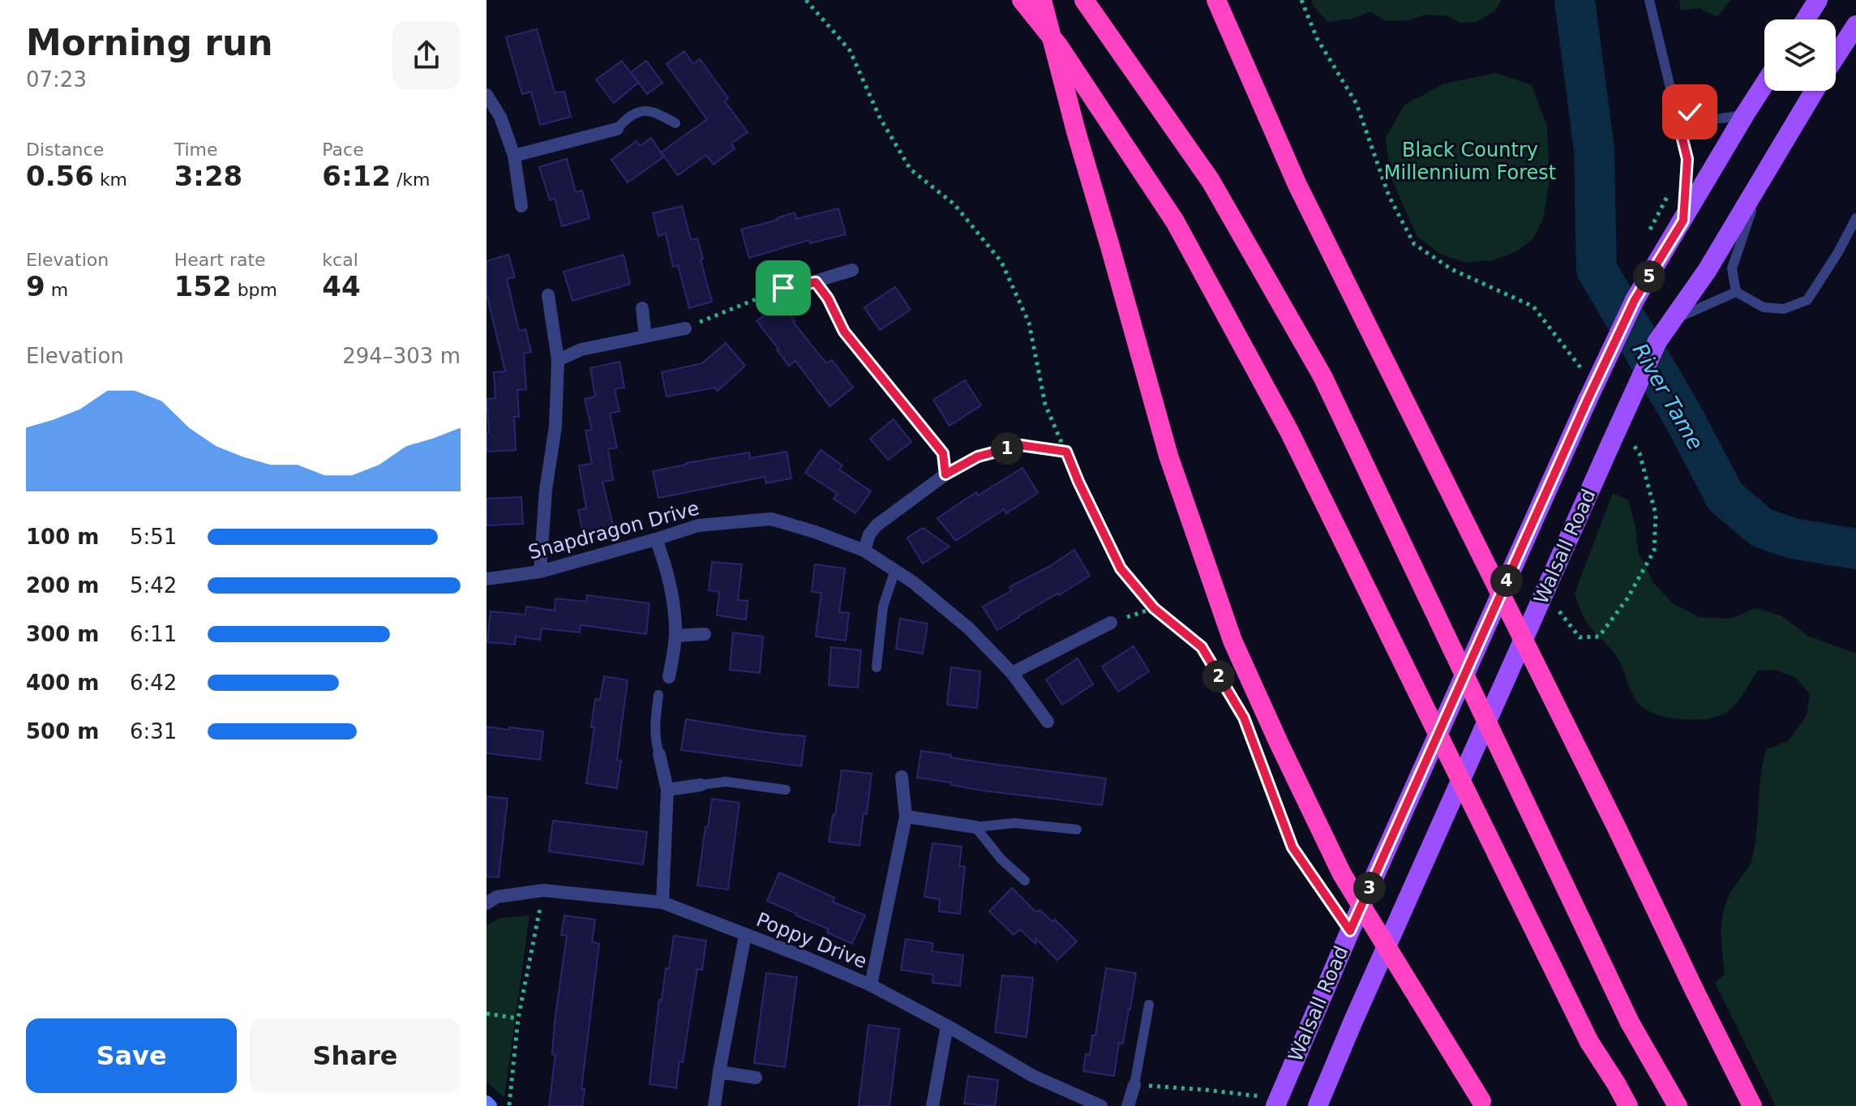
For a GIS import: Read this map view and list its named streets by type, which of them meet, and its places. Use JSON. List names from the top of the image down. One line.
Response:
{"streets":{"main road":["Walsall Road"],"street":["Snapdragon Drive","Poppy Drive"]},"water":["River Tame"],"parks":["Black Country Millennium Forest"],"page":{"heading":["Morning run","07:23"],"stats":[["Distance","0.56 km"],["Time","3:28"],["Pace","6:12 /km"],["Elevation","9 m"],["Heart rate","152 bpm"],["kcal","44"]],"pins":["5","1","4","2","3"],"chart":["Elevation","294–303 m"],"list":[{"name":"100 m","note":"5:51"},{"name":"200 m","note":"5:42"},{"name":"300 m","note":"6:11"},{"name":"400 m","note":"6:42"},{"name":"500 m","note":"6:31"}],"buttons":["Save","Share"]}}
